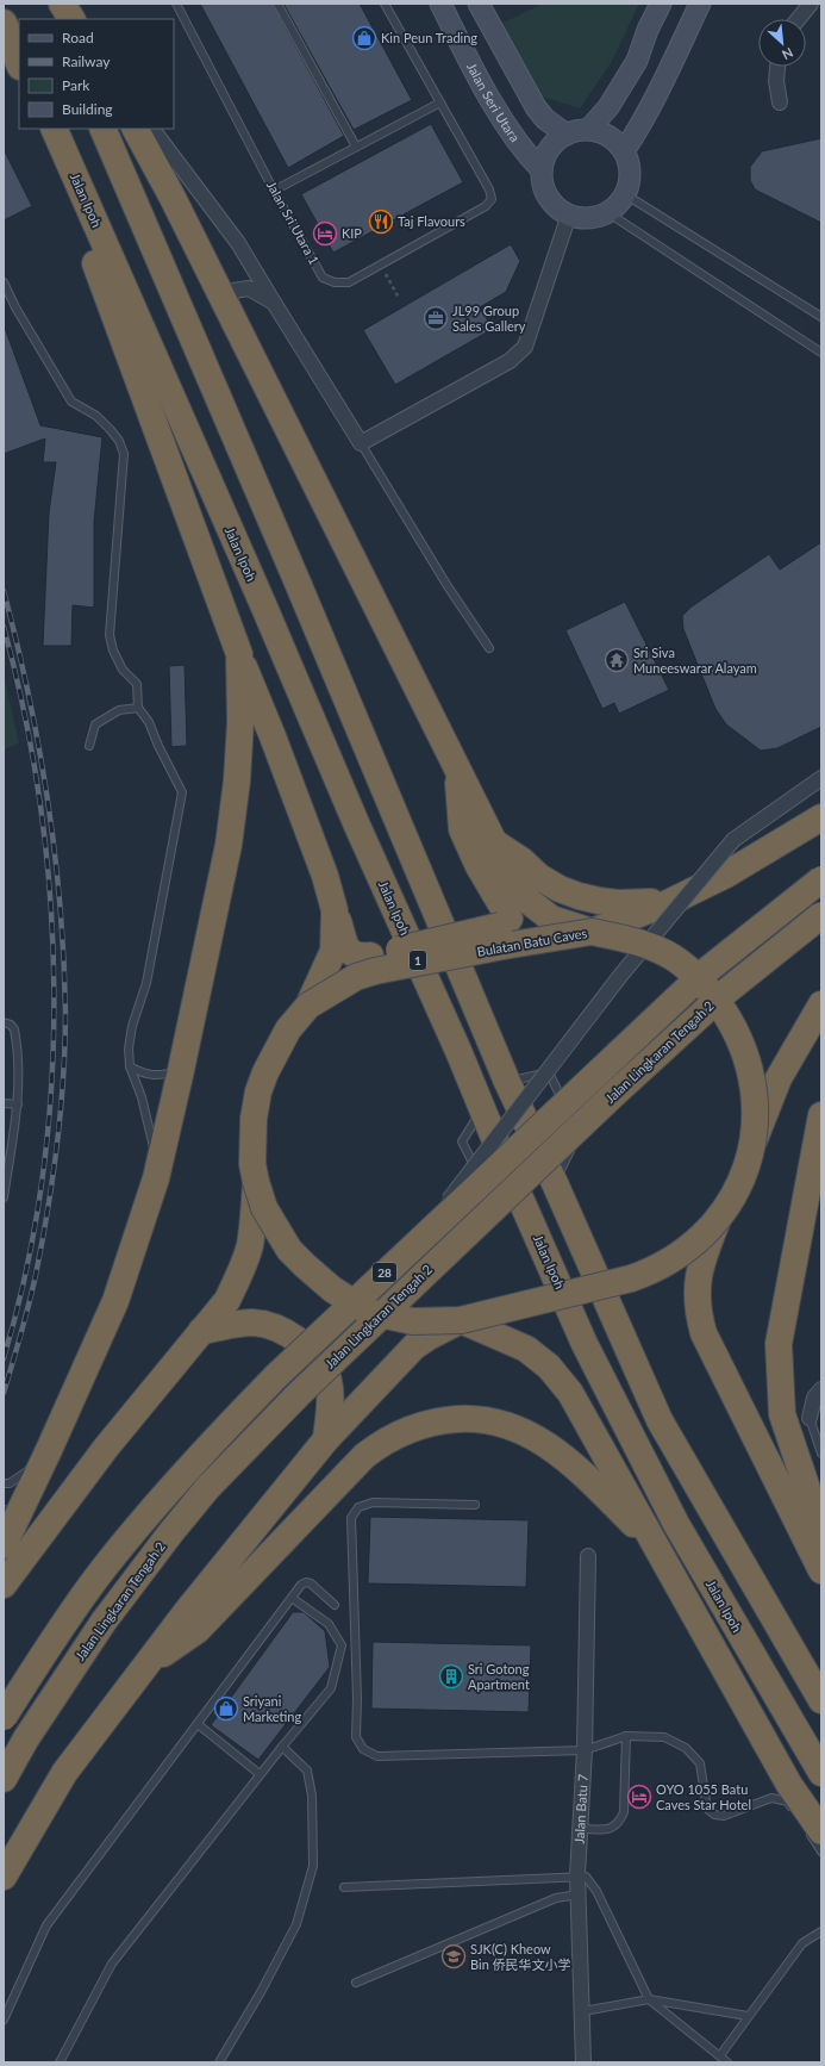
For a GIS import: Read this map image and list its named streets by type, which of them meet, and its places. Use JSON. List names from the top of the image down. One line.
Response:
{"streets":{"highway":["Jalan Ipoh","Bulatan Batu Caves","1","Jalan Lingkaran Tengah 2","28"],"street":["Jalan Seri Utara","Jalan Batu 7"],"lane":["Jalan Sri Utara 1"]},"places":{"shop":["Kin Peun Trading","Sriyani Marketing"],"restaurant":["Taj Flavours"],"hotel":["KIP","OYO 1055 Batu Caves Star Hotel"],"office":["JL99 Group Sales Gallery"],"temple":["Sri Siva Muneeswarar Alayam"],"building":["Sri Gotong Apartment"],"school or university":["SJK(C) Kheow Bin 侨民华文小学"]},"legend":["Road","Railway","Park","Building"],"north":"bottom right"}
